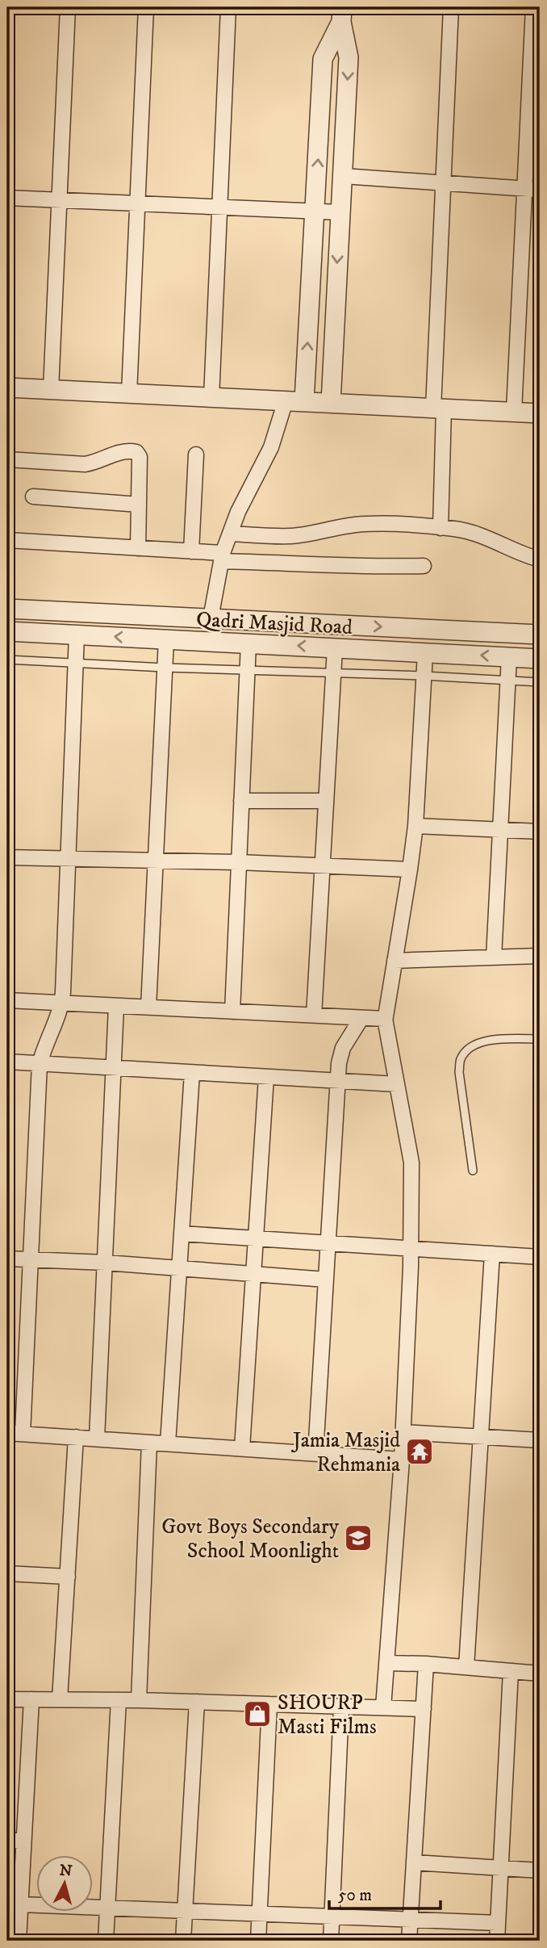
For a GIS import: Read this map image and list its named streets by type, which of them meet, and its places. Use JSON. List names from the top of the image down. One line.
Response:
{"streets":{"street":["Qadri Masjid Road"]},"places":{"temple":["Jamia Masjid Rehmania"],"school or university":["Govt Boys Secondary School Moonlight"],"shop":["SHOURP Masti Films"]},"scale_bar":"50 m","north":"top"}
